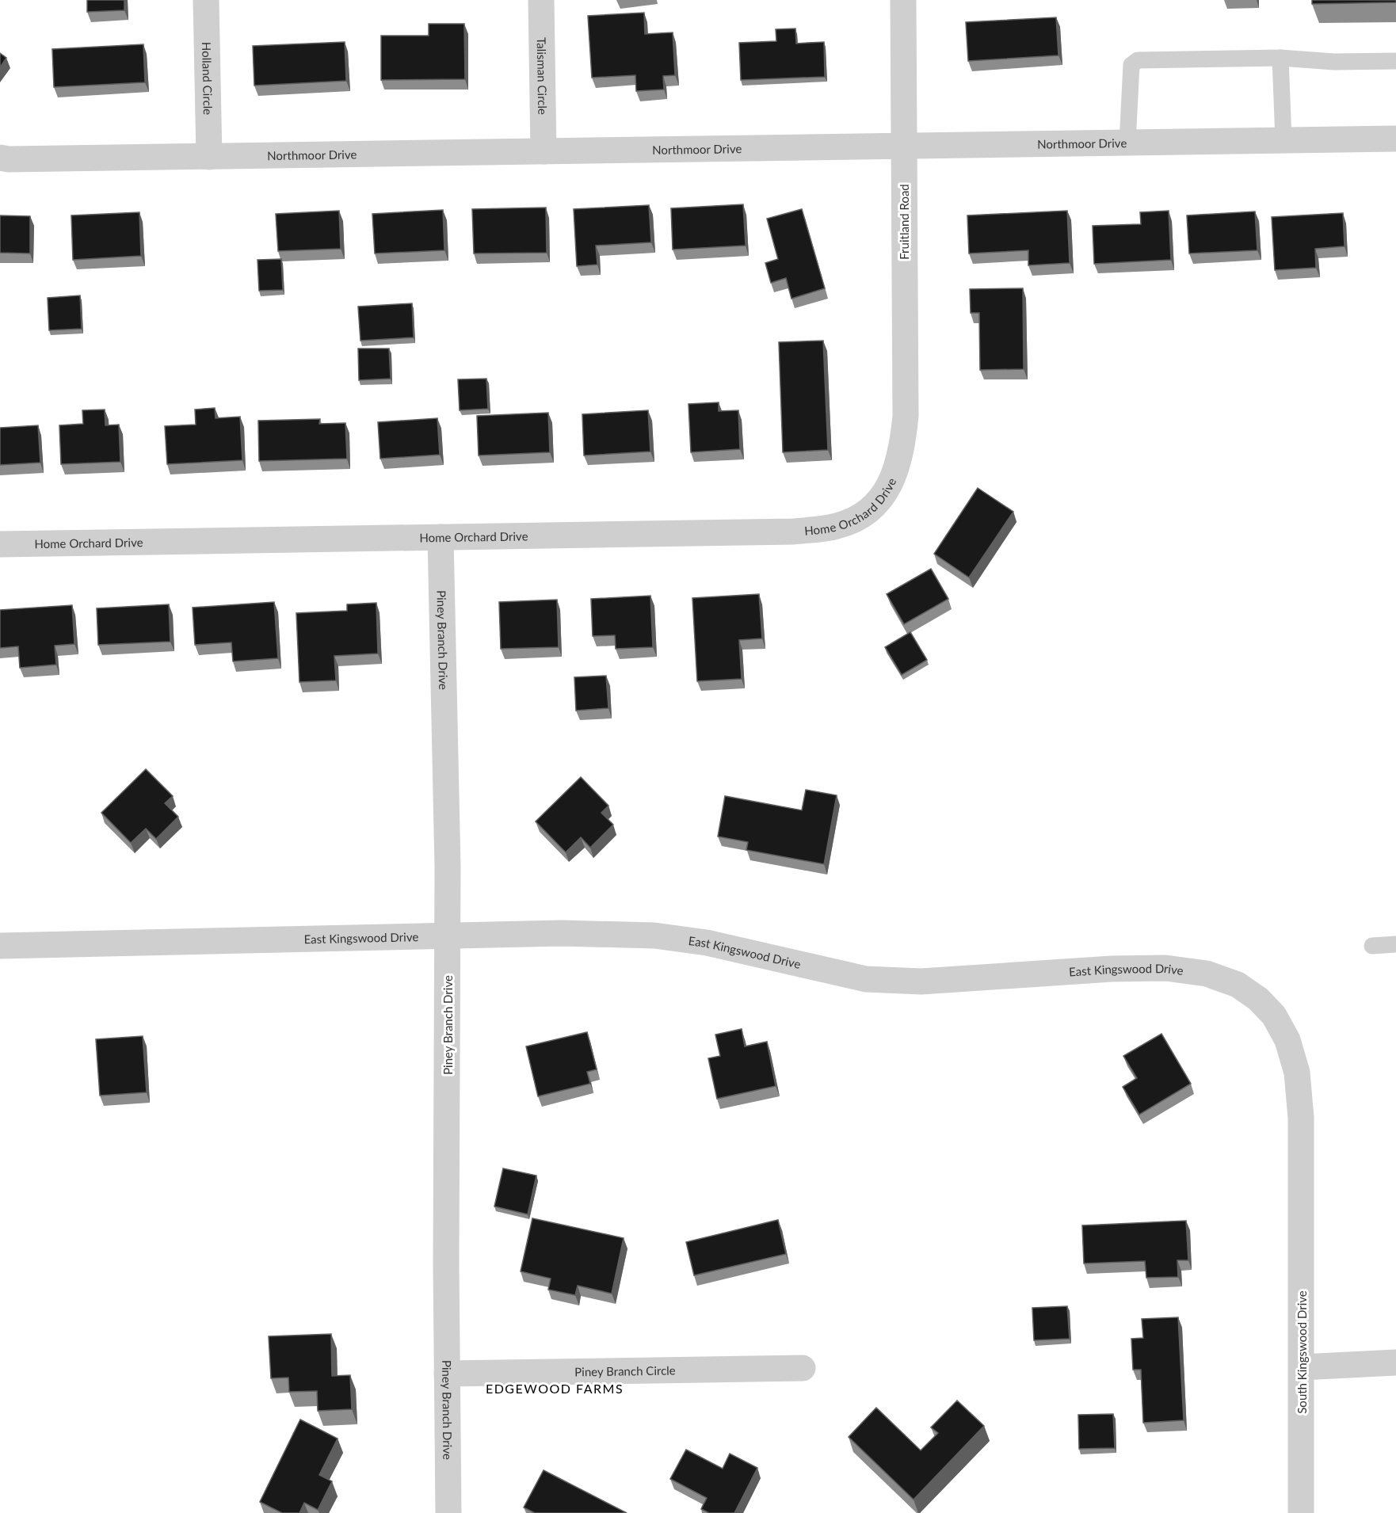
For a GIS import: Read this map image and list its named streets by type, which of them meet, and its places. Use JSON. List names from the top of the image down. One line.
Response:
{"streets":{"street":["Talisman Circle","Holland Circle","Northmoor Drive","Fruitland Road","Home Orchard Drive","Piney Branch Drive","East Kingswood Drive","South Kingswood Drive","Piney Branch Circle"]},"crossings":[["Talisman Circle","Northmoor Drive"],["Holland Circle","Northmoor Drive"],["Northmoor Drive","Fruitland Road"],["Fruitland Road","Home Orchard Drive"],["Home Orchard Drive","Piney Branch Drive"],["Piney Branch Drive","East Kingswood Drive"],["Piney Branch Drive","Piney Branch Circle"],["East Kingswood Drive","South Kingswood Drive"]],"districts":["EDGEWOOD FARMS"]}
